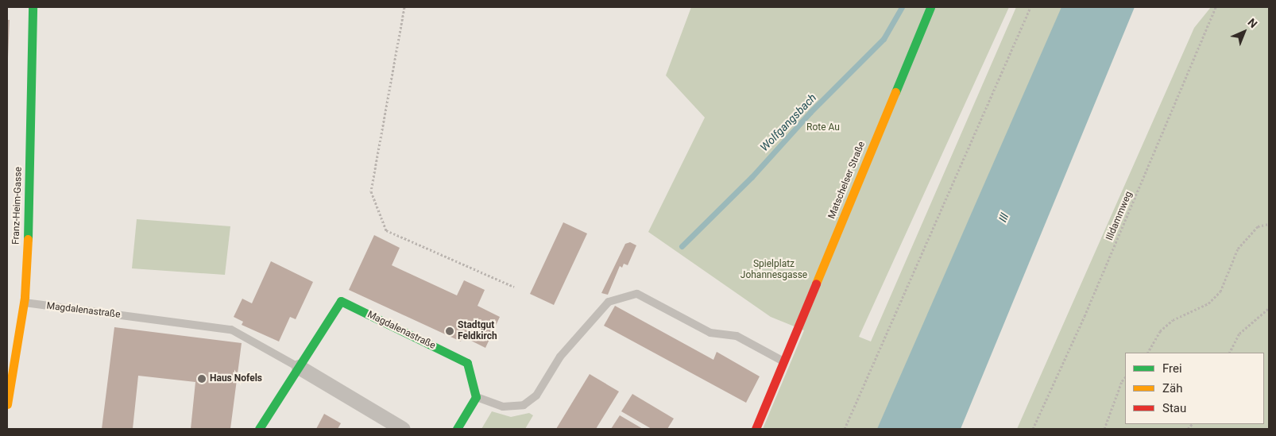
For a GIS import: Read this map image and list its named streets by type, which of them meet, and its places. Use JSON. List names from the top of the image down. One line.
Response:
{"streets":{"street":["Matschelser Straße","Franz-Heim-Gasse","Magdalenastraße"],"path":["Illdammweg"]},"crossings":[["Franz-Heim-Gasse","Magdalenastraße"]],"water":["Wolfgangsbach","Ill"],"parks":["Rote Au","Spielplatz Johannesgasse"],"places":["Stadtgut Feldkirch","Haus Nofels"],"legend":["Frei","Zäh","Stau"],"north":"top right"}
